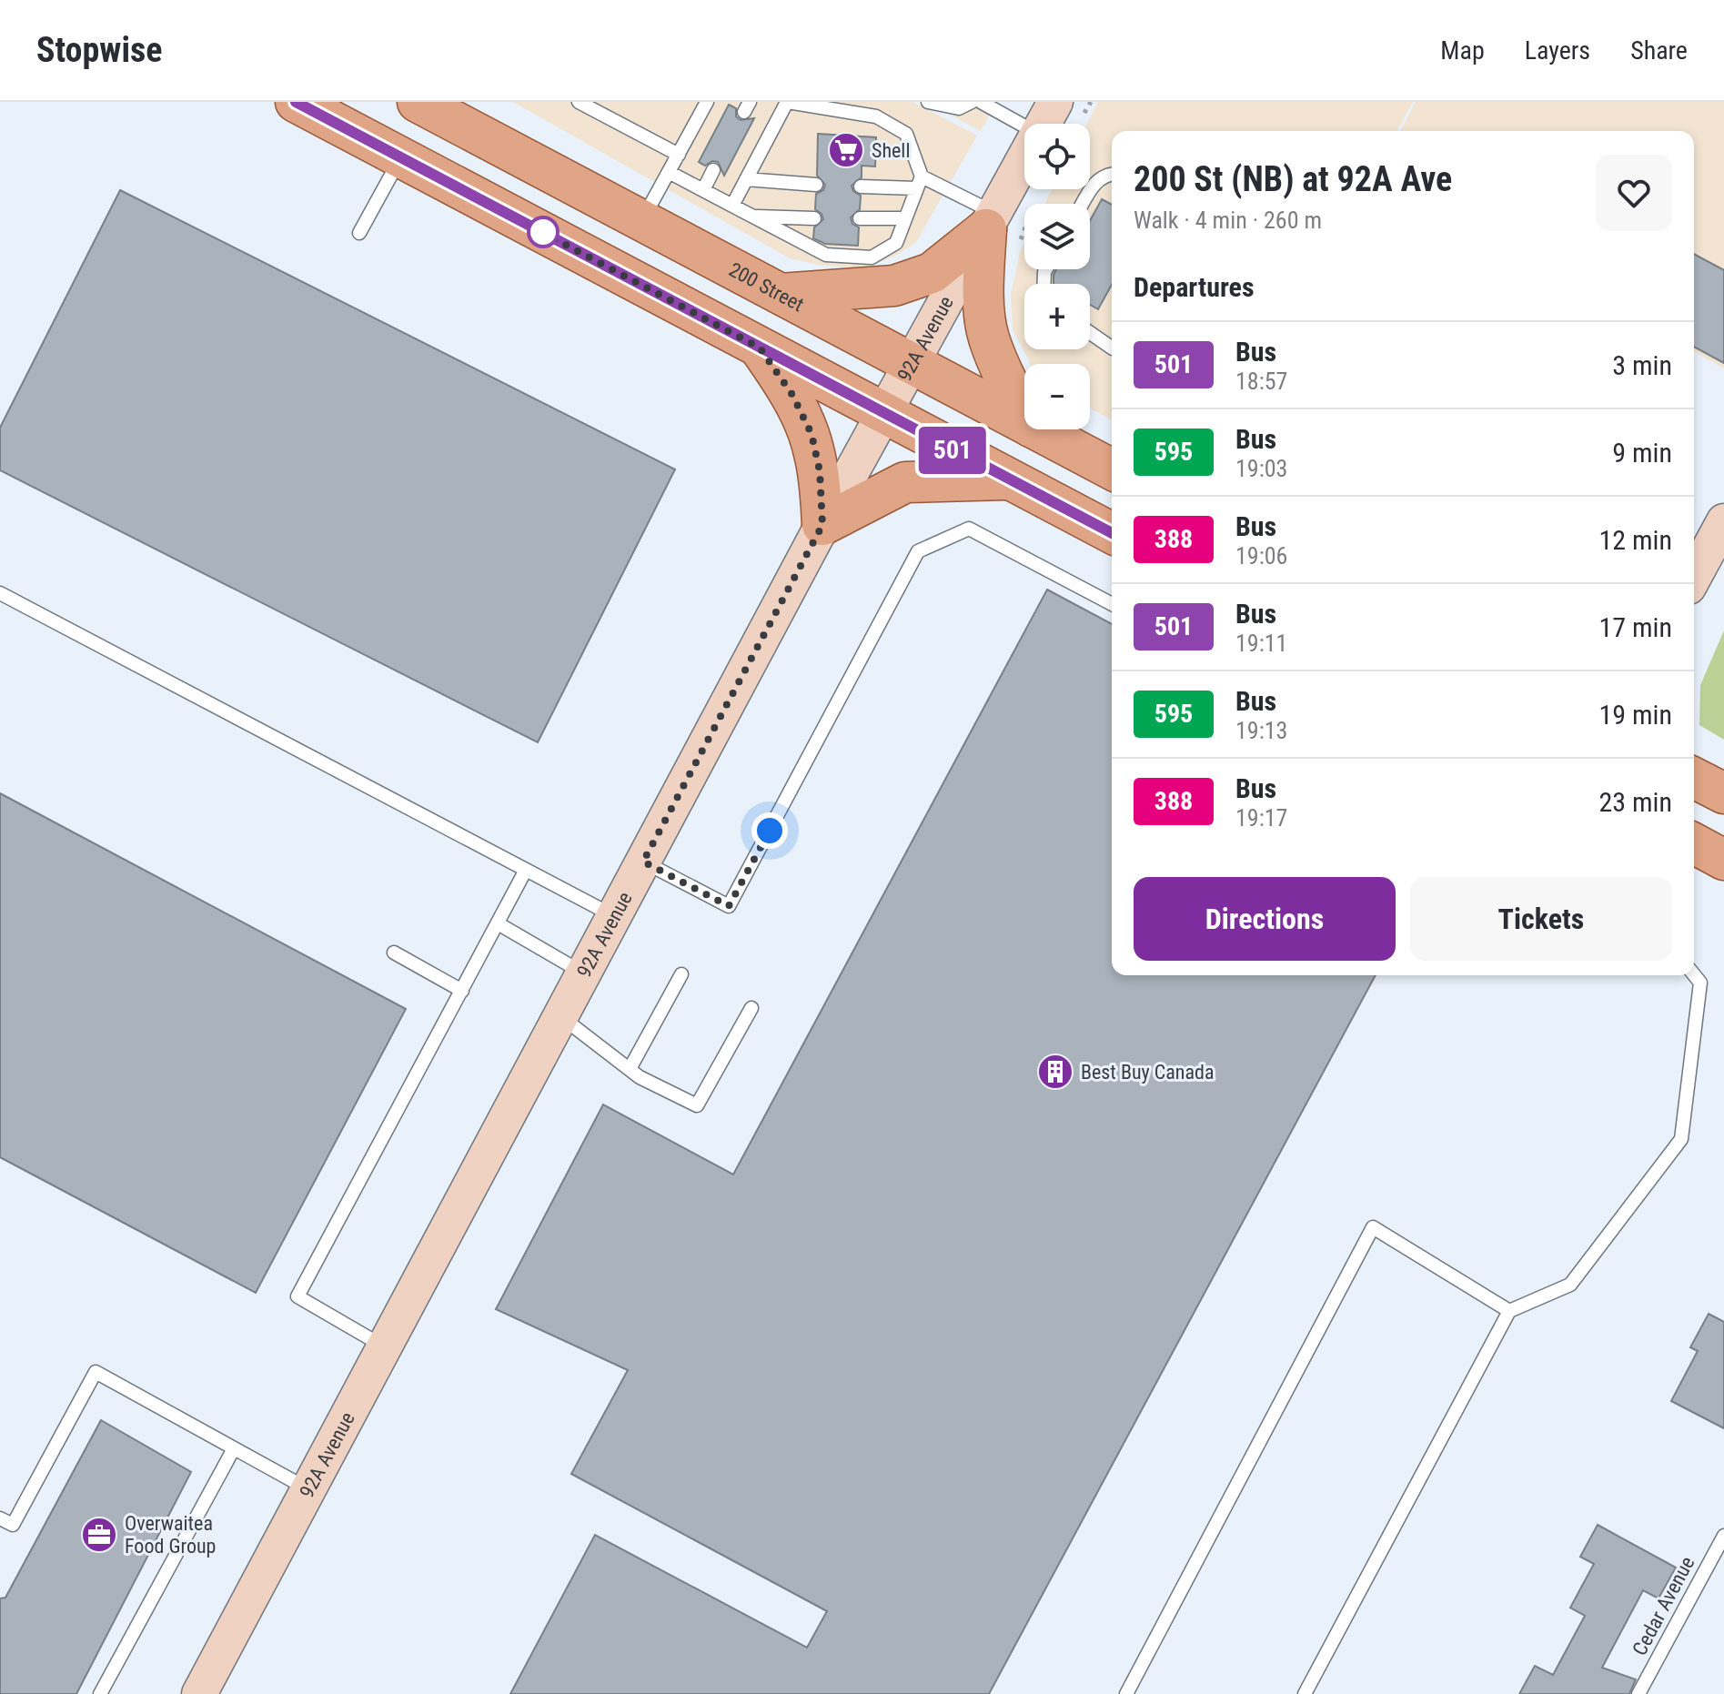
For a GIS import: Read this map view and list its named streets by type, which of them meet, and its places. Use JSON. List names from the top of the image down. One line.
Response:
{"streets":{"main road":["200 Street"],"street":["92A Avenue"],"lane":["Cedar Avenue"]},"crossings":[["200 Street","92A Avenue"]],"places":{"supermarket":["Shell"],"building":["Best Buy Canada"],"office":["Overwaitea Food Group"]},"lines":["bus line 501"],"page":{"header":"Stopwise","nav":["Map","Layers","Share"],"on_map":"501","map_buttons":["+","−"],"heading":[["200 St (NB) at 92A Ave","Walk · 4 min · 260 m"],"Departures"],"list":[{"mark":"501","name":"Bus","note":"18:57","value":"3 min"},{"mark":"595","name":"Bus","note":"19:03","value":"9 min"},{"mark":"388","name":"Bus","note":"19:06","value":"12 min"},{"mark":"501","name":"Bus","note":"19:11","value":"17 min"},{"mark":"595","name":"Bus","note":"19:13","value":"19 min"},{"mark":"388","name":"Bus","note":"19:17","value":"23 min"}],"buttons":["Directions","Tickets"]}}
